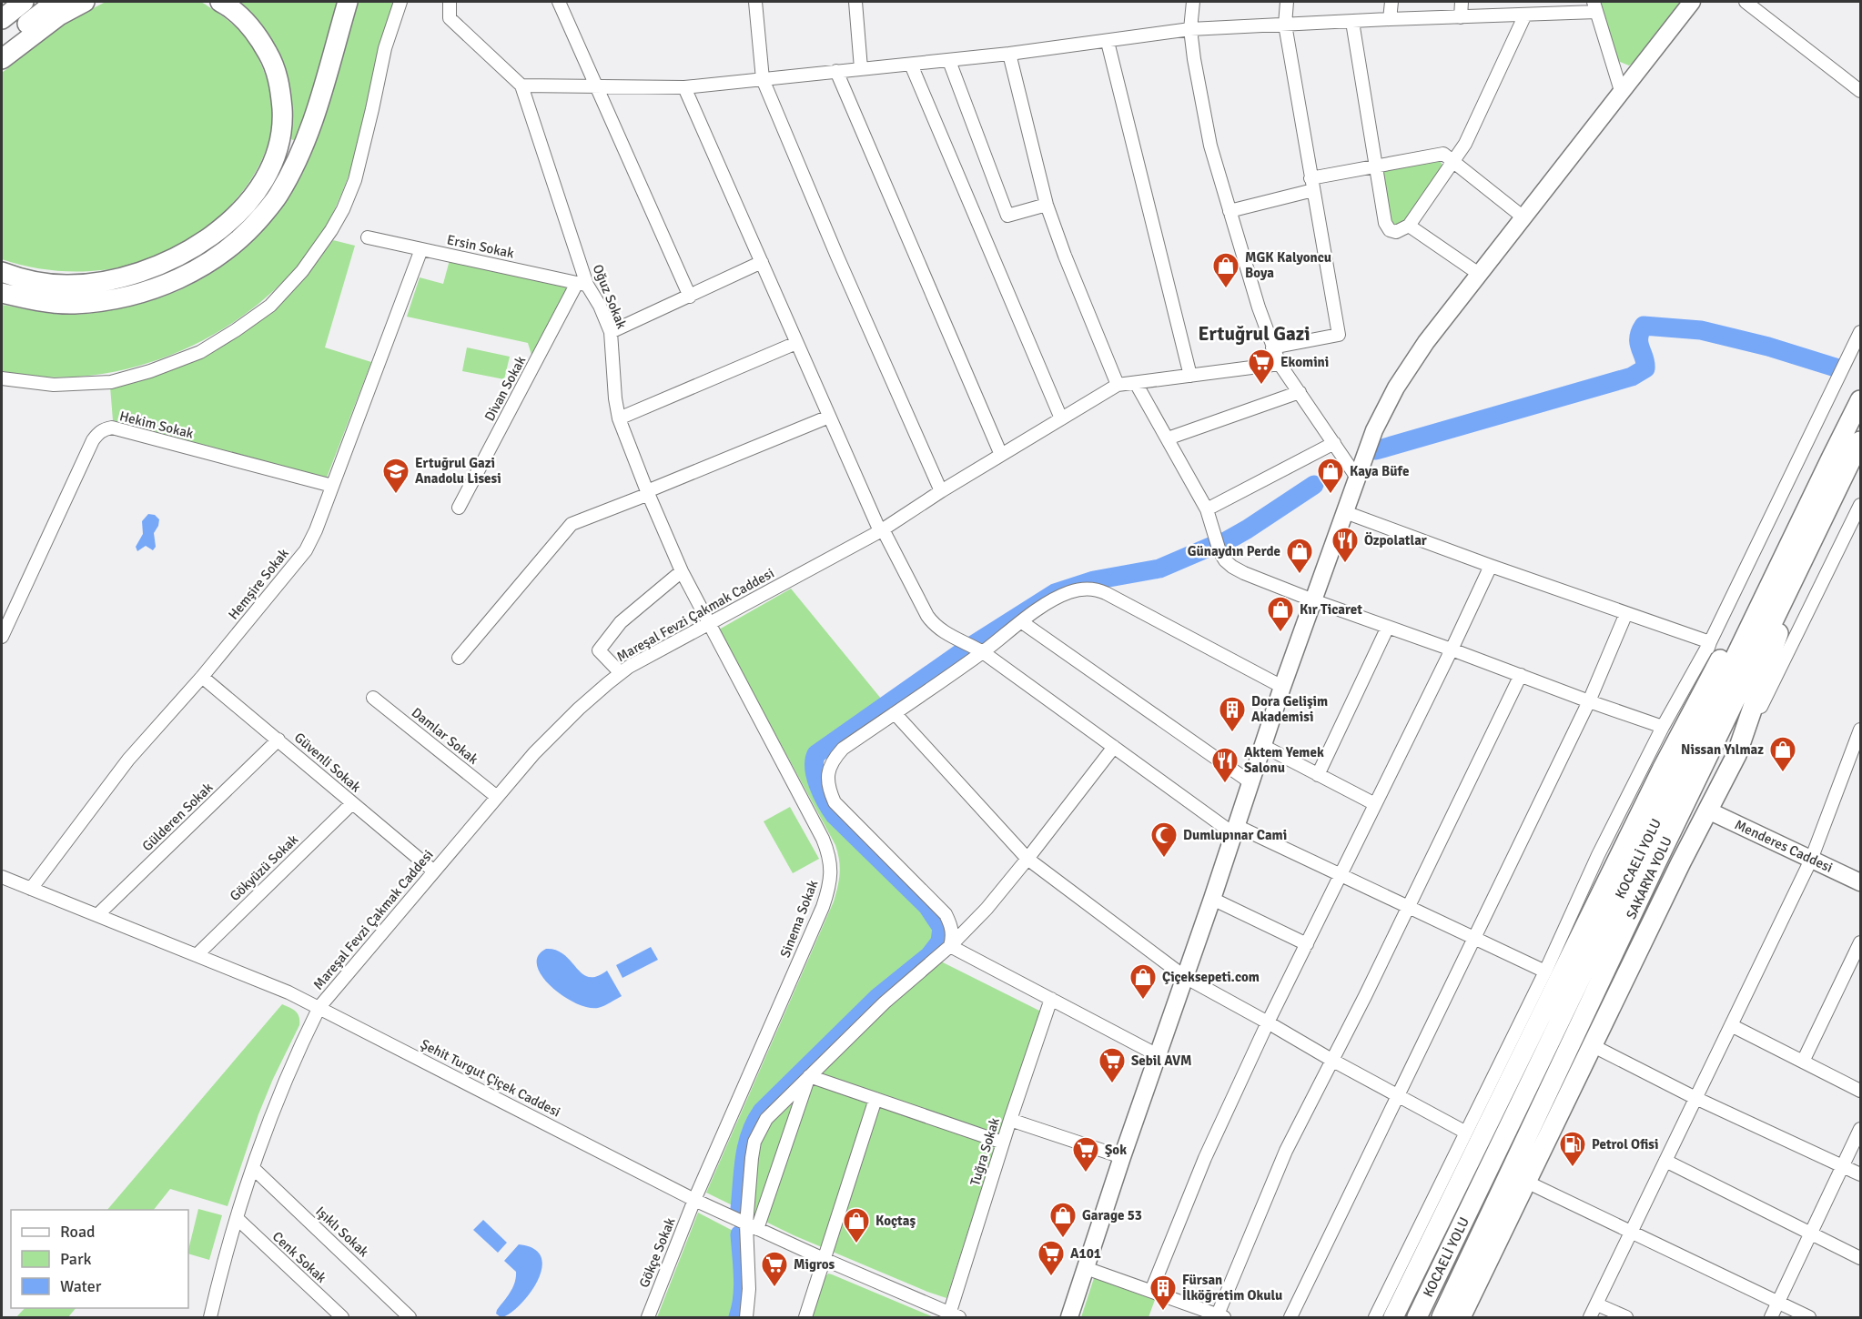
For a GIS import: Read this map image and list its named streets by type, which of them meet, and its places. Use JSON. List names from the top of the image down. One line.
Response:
{"streets":{"highway":["KOCAELİ YOLU","SAKARYA YOLU"],"main road":["Menderes Caddesi"],"street":["Ersin Sokak","Oğuz Sokak","Divan Sokak","Hekim Sokak","Hemşire Sokak","Mareşal Fevzi Çakmak Caddesi","Damlar Sokak","Güvenli Sokak","Gülderen Sokak","Gökyüzü Sokak","Sinema Sokak","Şehit Turgut Çiçek Caddesi","Tuğra Sokak","Işıklı Sokak","Gökçe Sokak","Cenk Sokak"]},"crossings":[["Ersin Sokak","Oğuz Sokak"],["Ersin Sokak","Divan Sokak"],["Ersin Sokak","Hemşire Sokak"],["Oğuz Sokak","Divan Sokak"],["Oğuz Sokak","Mareşal Fevzi Çakmak Caddesi"],["Oğuz Sokak","Sinema Sokak"],["Hekim Sokak","Hemşire Sokak"],["Hemşire Sokak","Güvenli Sokak"],["Hemşire Sokak","Şehit Turgut Çiçek Caddesi"],["Mareşal Fevzi Çakmak Caddesi","Damlar Sokak"],["Mareşal Fevzi Çakmak Caddesi","Güvenli Sokak"],["Mareşal Fevzi Çakmak Caddesi","Sinema Sokak"],["Mareşal Fevzi Çakmak Caddesi","Şehit Turgut Çiçek Caddesi"],["Mareşal Fevzi Çakmak Caddesi","Işıklı Sokak"],["Mareşal Fevzi Çakmak Caddesi","Cenk Sokak"],["Güvenli Sokak","Gülderen Sokak"],["Güvenli Sokak","Gökyüzü Sokak"],["Gülderen Sokak","Şehit Turgut Çiçek Caddesi"],["Gökyüzü Sokak","Şehit Turgut Çiçek Caddesi"],["Sinema Sokak","Şehit Turgut Çiçek Caddesi"],["Sinema Sokak","Gökçe Sokak"],["Şehit Turgut Çiçek Caddesi","Tuğra Sokak"],["Şehit Turgut Çiçek Caddesi","Gökçe Sokak"]],"districts":["Ertuğrul Gazi"],"places":{"shop":["MGK Kalyoncu Boya","Kaya Büfe","Günaydın Perde","Kır Ticaret","Nissan Yılmaz","Çiçeksepeti.com","Garage 53","Koçtaş"],"supermarket":["Ekomini","Sebil AVM","Şok","A101","Migros"],"school or university":["Ertuğrul Gazi Anadolu Lisesi"],"restaurant":["Özpolatlar","Aktem Yemek Salonu"],"building":["Dora Gelişim Akademisi","Fürsan İlköğretim Okulu"],"mosque":["Dumlupınar Cami"],"fuel station":["Petrol Ofisi"]},"legend":["Road","Park","Water"]}
